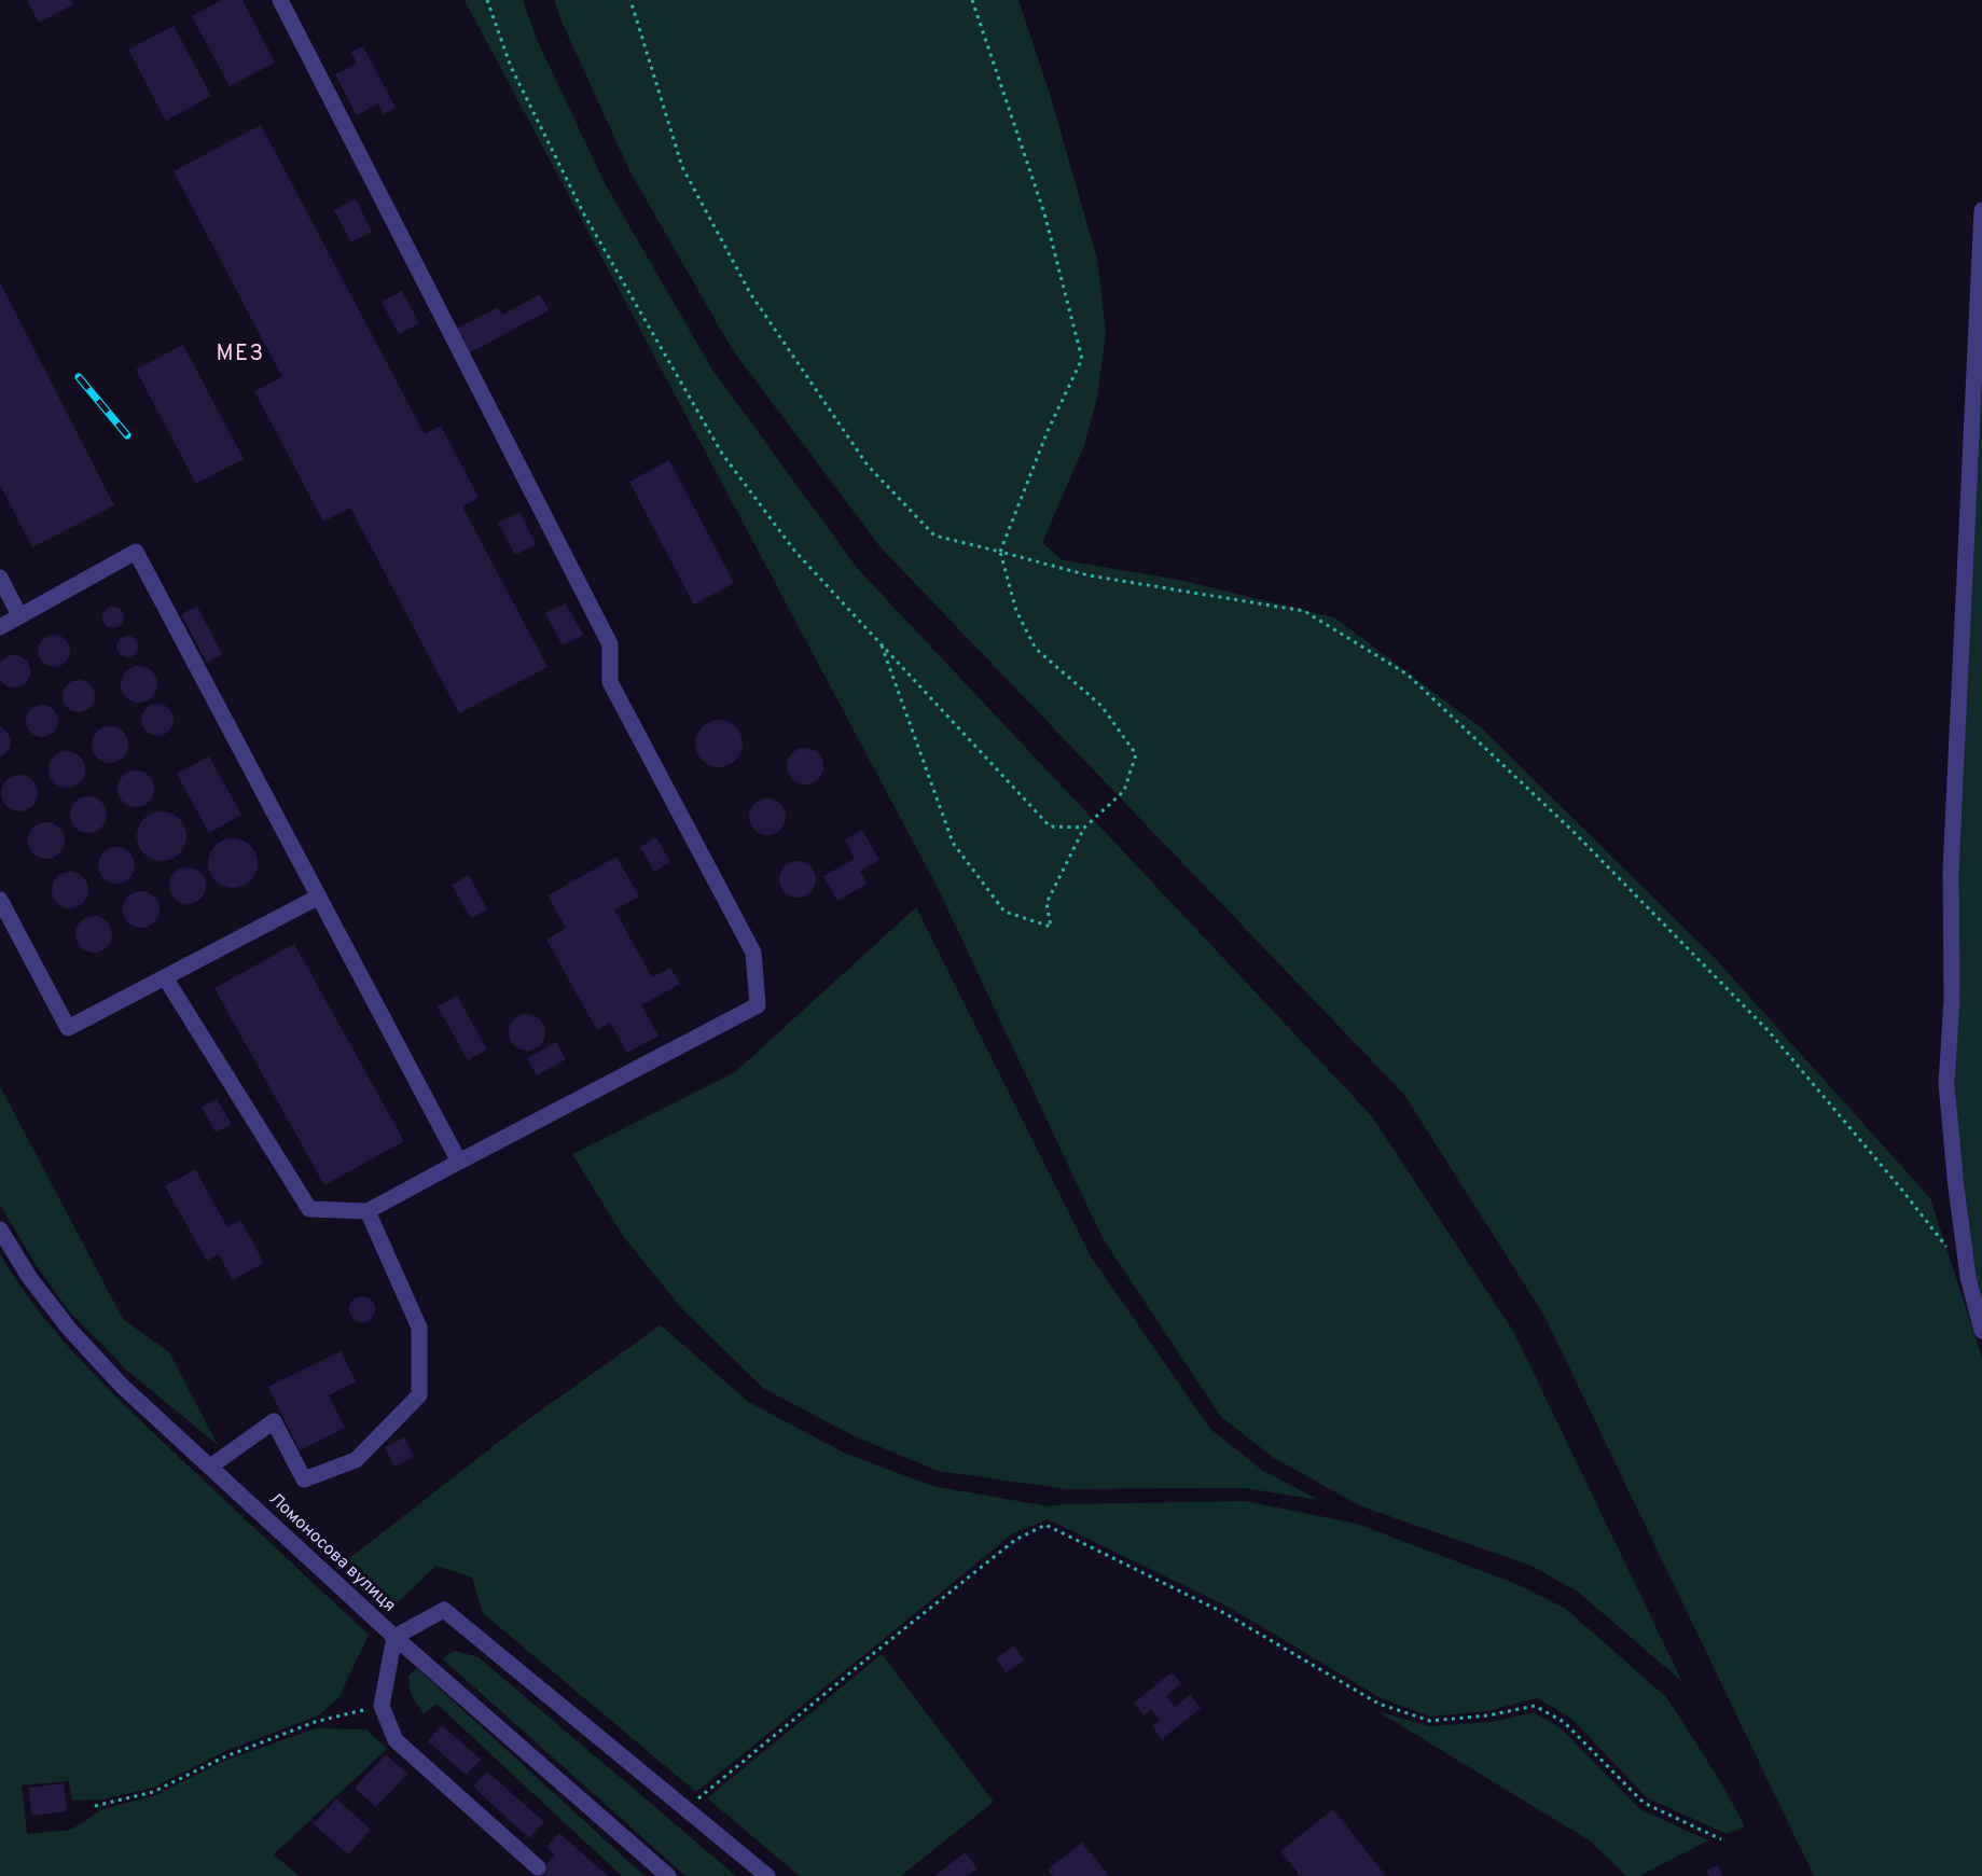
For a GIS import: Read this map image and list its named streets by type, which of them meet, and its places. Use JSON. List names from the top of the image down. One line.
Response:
{"streets":{"street":["Ломоносова вулиця"]},"districts":["МЕЗ"]}
